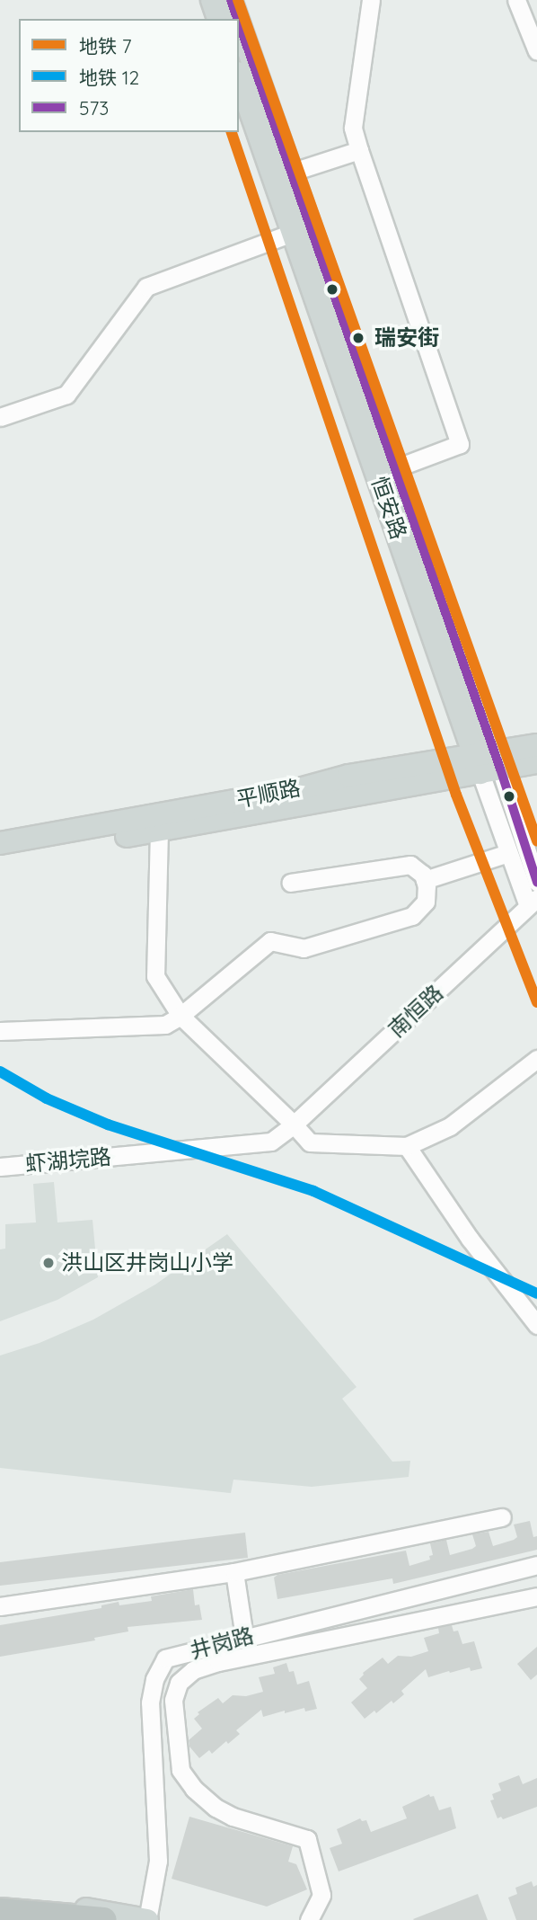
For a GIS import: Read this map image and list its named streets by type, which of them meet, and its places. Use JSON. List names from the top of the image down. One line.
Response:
{"streets":{"main road":["恒安路","平顺路"],"street":["南恒路","虾湖垸路","井岗路"]},"crossings":[["恒安路","平顺路"],["恒安路","南恒路"],["南恒路","虾湖垸路"]],"places":["瑞安街","洪山区井岗山小学"],"lines":["metro line 7","transit line 573","metro line 12"],"legend":["地铁 7","地铁 12","573"]}
